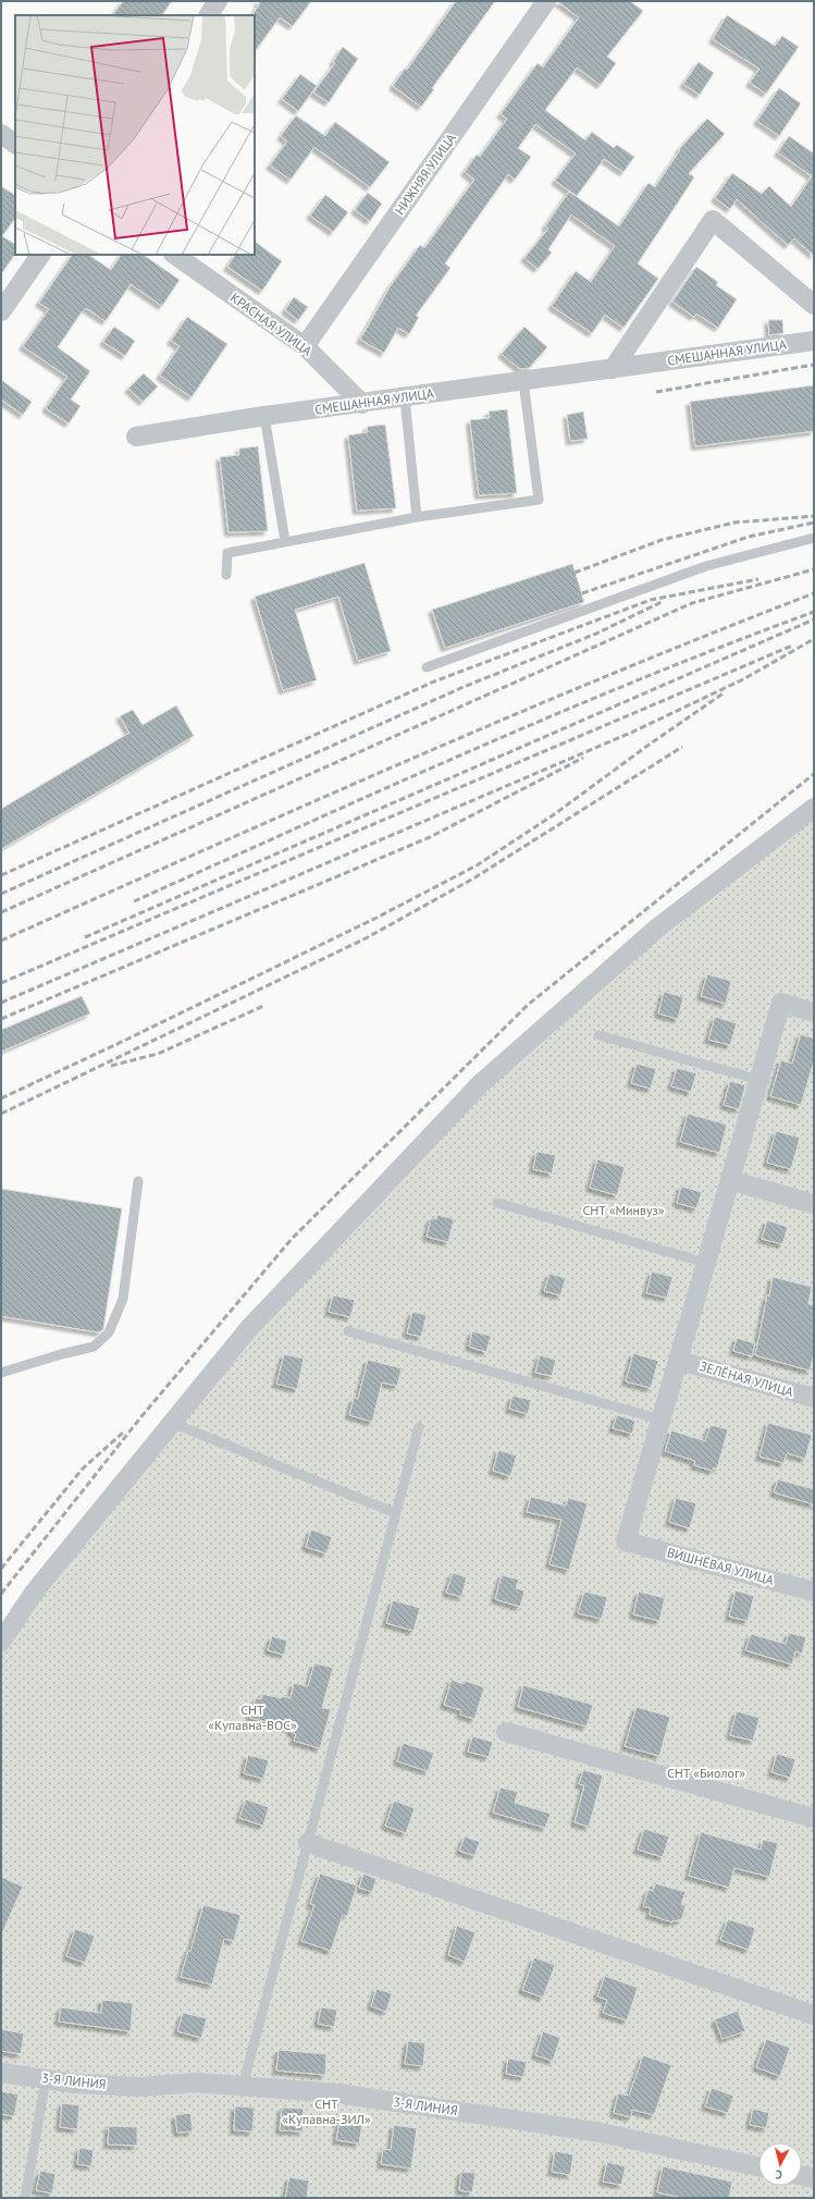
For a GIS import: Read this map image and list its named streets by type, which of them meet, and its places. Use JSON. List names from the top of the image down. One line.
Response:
{"streets":{"street":["НИЖНЯЯ УЛИЦА","КРАСНАЯ УЛИЦА","СМЕШАННАЯ УЛИЦА","ЗЕЛЁНАЯ УЛИЦА","ВИШНЁВАЯ УЛИЦА","3-Я ЛИНИЯ"]},"crossings":[["НИЖНЯЯ УЛИЦА","КРАСНАЯ УЛИЦА"],["КРАСНАЯ УЛИЦА","СМЕШАННАЯ УЛИЦА"]],"parks":["СНТ «Минвуз»","СНТ «Купавна-ВОС»","СНТ «Биолог»","СНТ «Купавна-ЗИЛ»"],"north":"bottom"}
